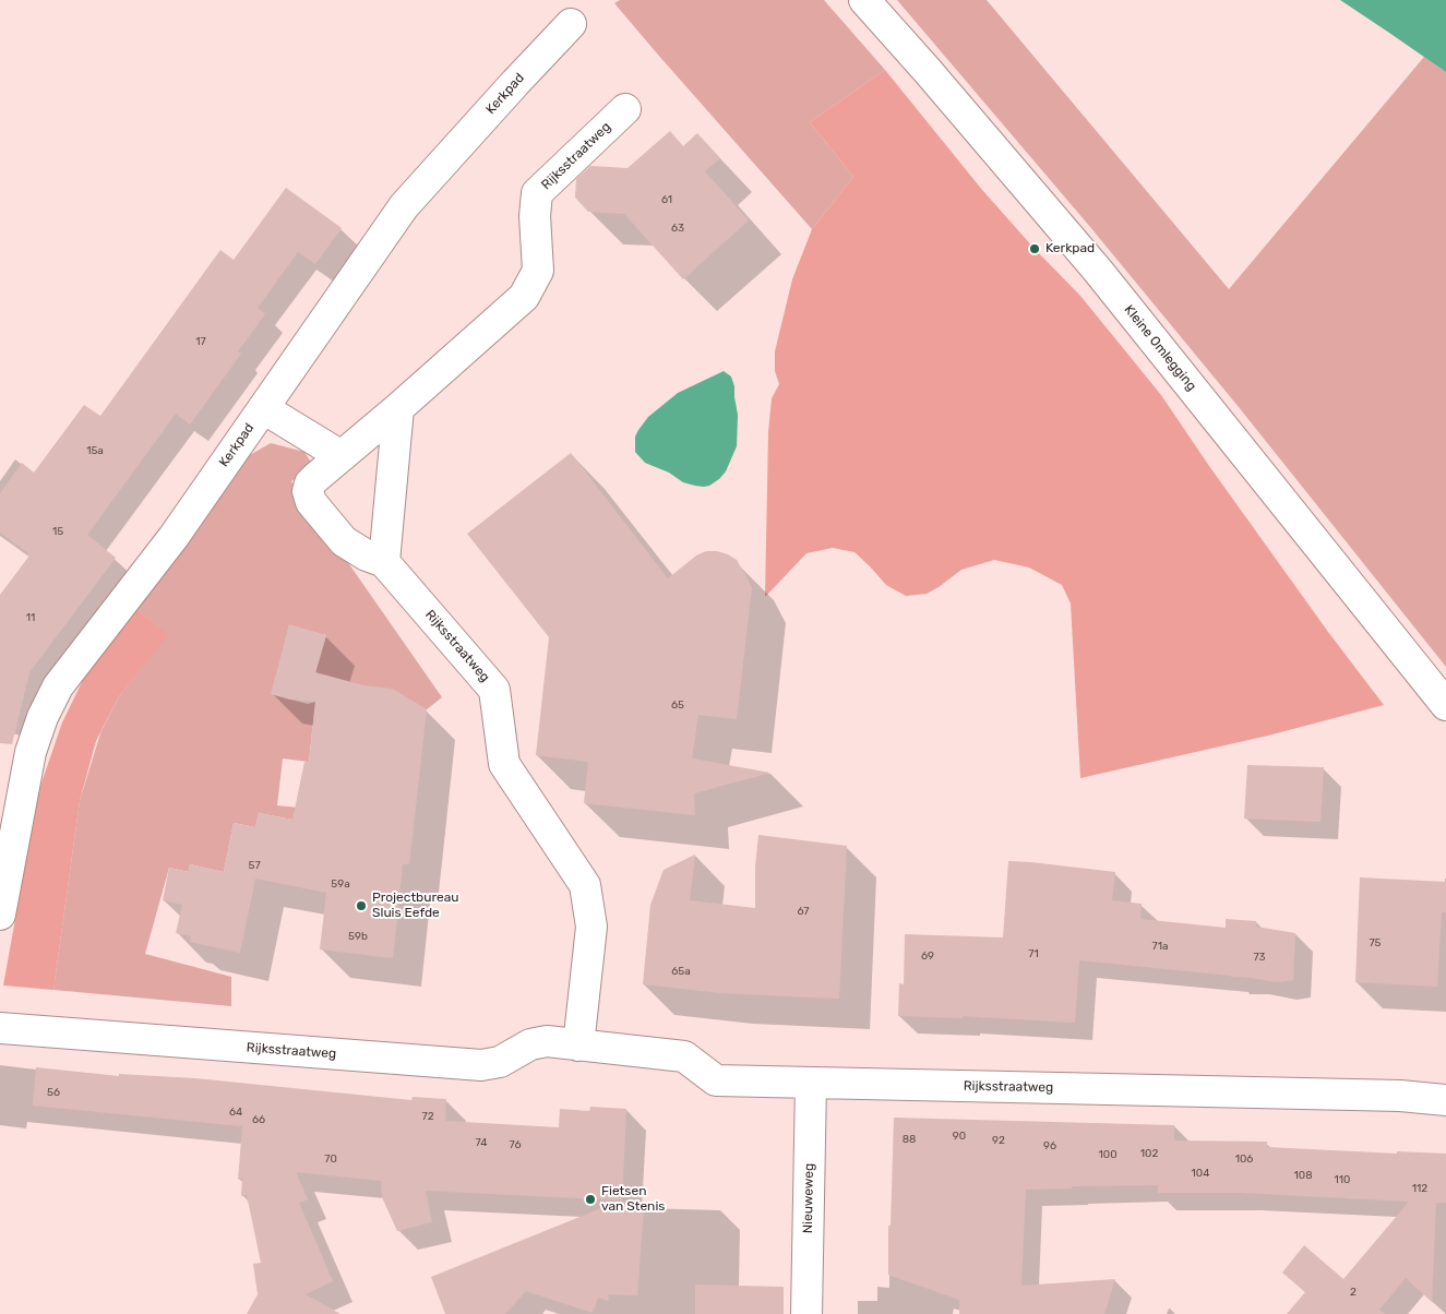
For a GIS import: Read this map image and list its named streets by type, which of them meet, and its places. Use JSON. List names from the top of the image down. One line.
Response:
{"streets":{"street":["Kerkpad","Rijksstraatweg","Kleine Omlegging","Nieuweweg"]},"crossings":[["Rijksstraatweg","Nieuweweg"]],"places":["Kerkpad","Projectbureau Sluis Eefde","Fietsen van Stenis"],"house_numbers":["61","63","17","15a","15","11","65","57","59a","67","59b","75","71a","71","69","73","65a","56","64","72","66","90","88","92","74","76","96","102","100","70","106","104","108","110","112","2"]}
